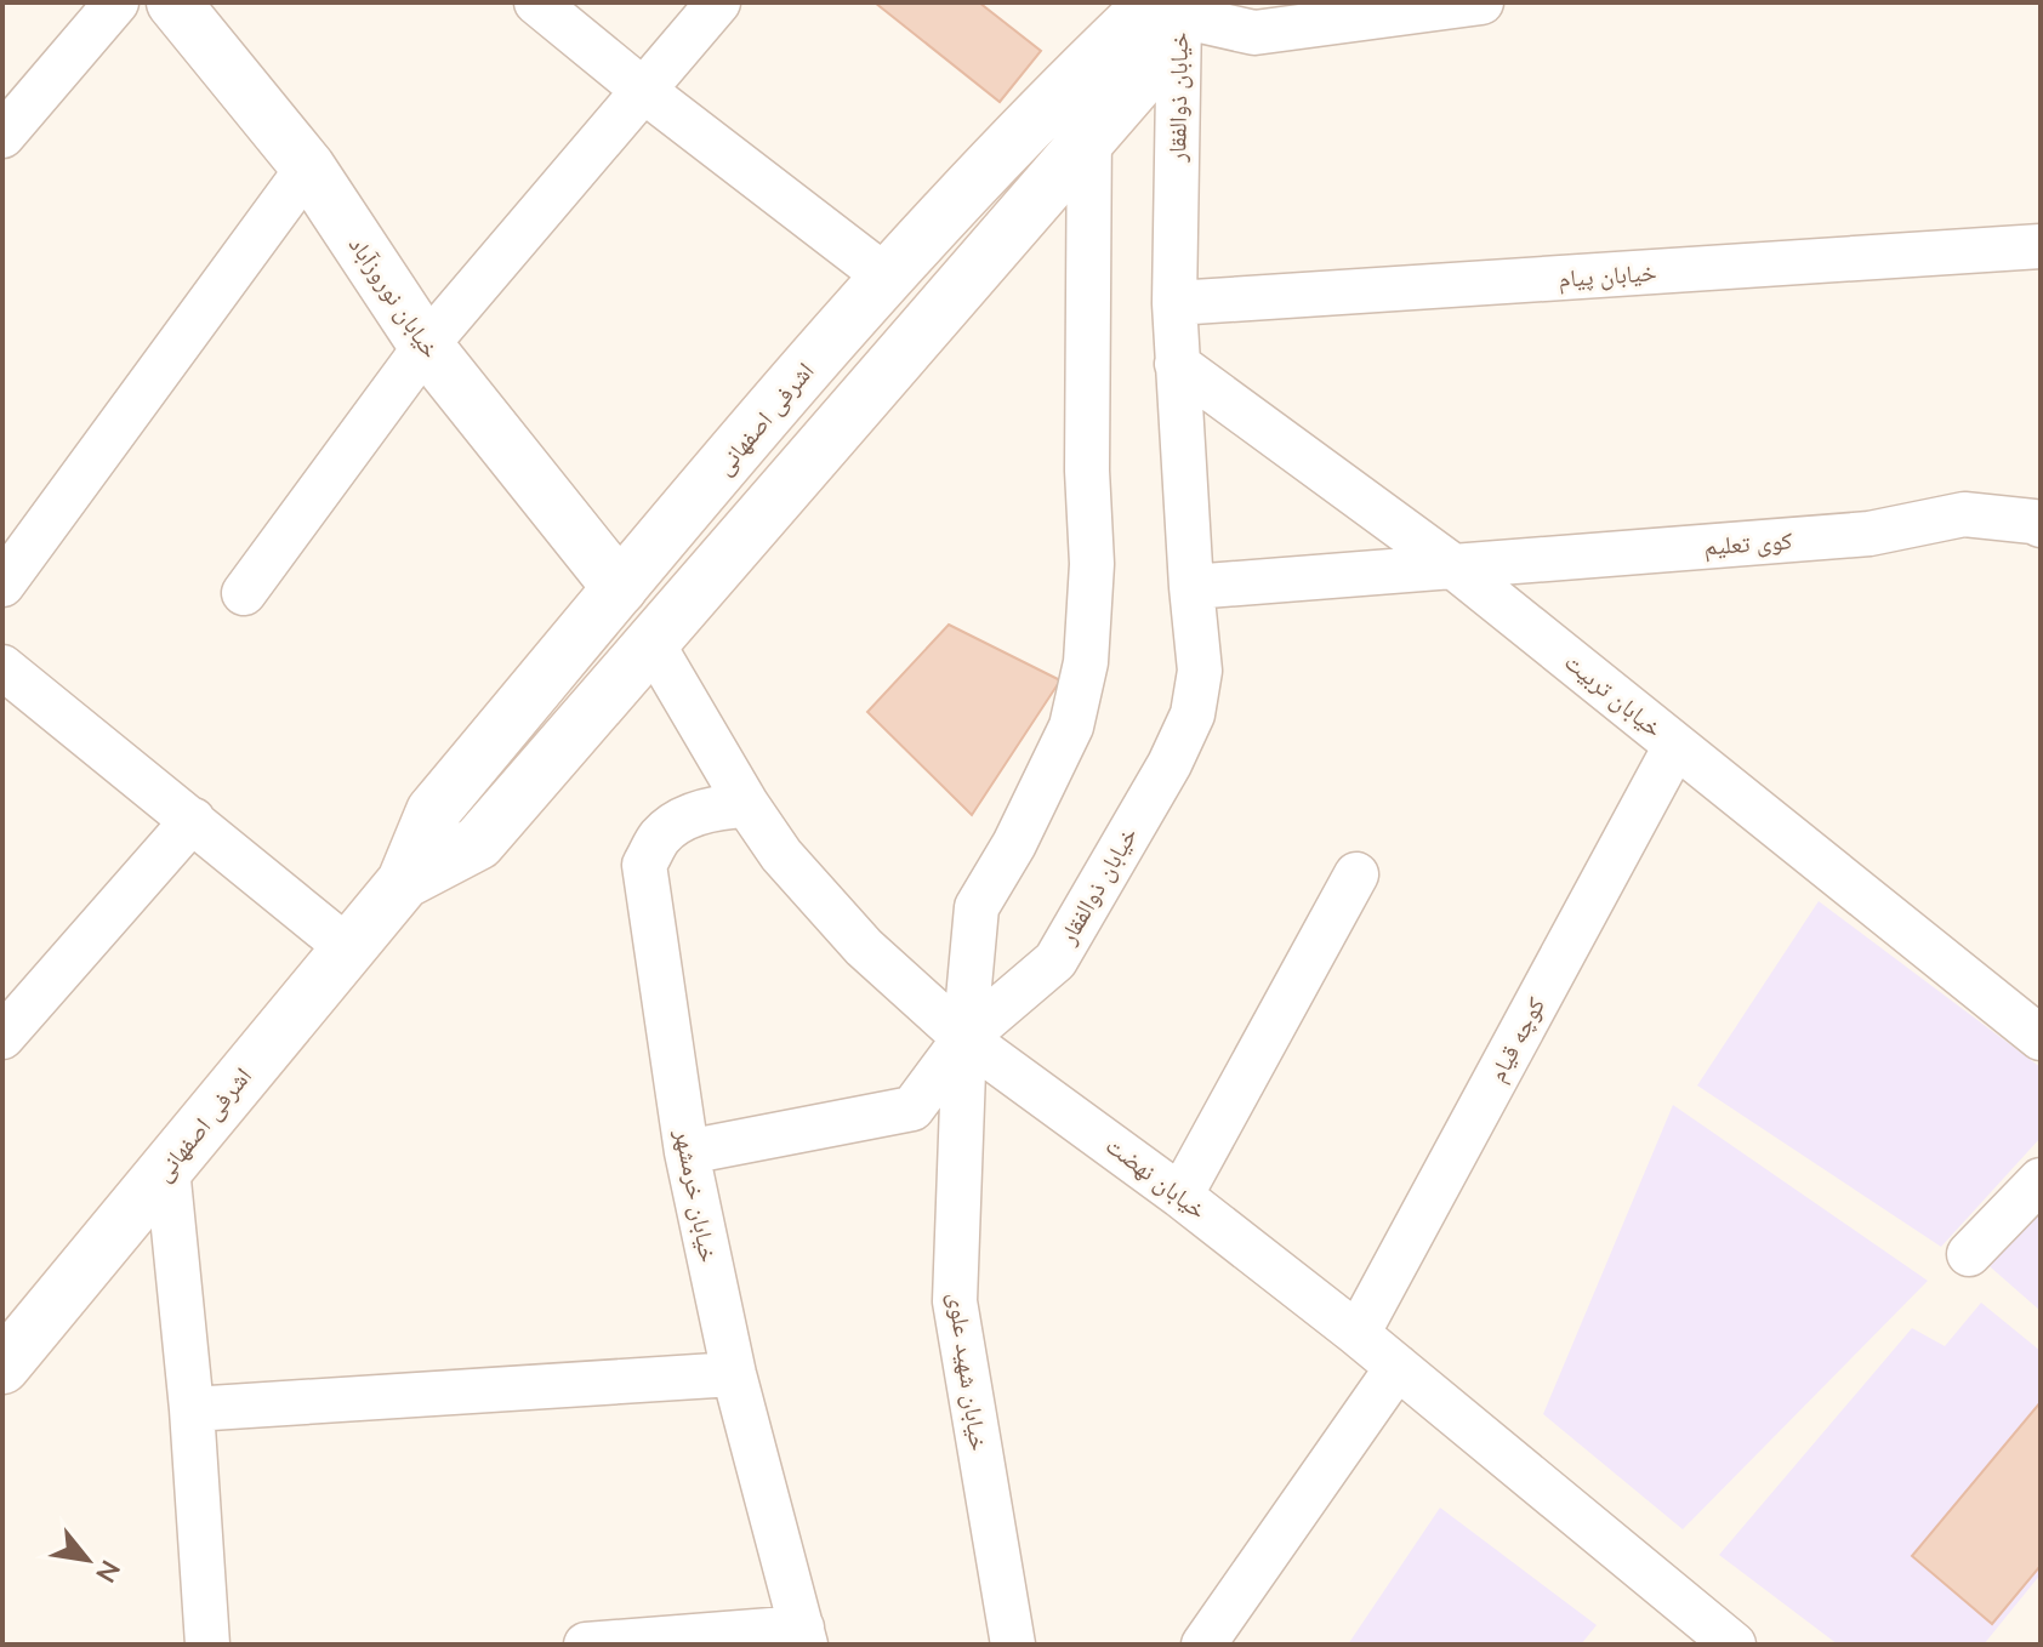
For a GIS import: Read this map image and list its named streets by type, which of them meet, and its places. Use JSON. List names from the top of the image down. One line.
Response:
{"streets":{"main road":["خیابان نوروزآباد","اشرفی اصفهانی"],"street":["خیابان ذوالفقار","خیابان پیام","کوی تعلیم","خیابان تربیت","کوچه قیام","خیابان نهضت","خیابان خرمشهر","خیابان شهید علوی"]},"crossings":[["خیابان ذوالفقار","خیابان پیام"],["خیابان ذوالفقار","اشرفی اصفهانی"],["خیابان ذوالفقار","کوی تعلیم"],["خیابان ذوالفقار","خیابان تربیت"],["خیابان ذوالفقار","خیابان نهضت"],["خیابان ذوالفقار","خیابان خرمشهر"],["خیابان ذوالفقار","خیابان شهید علوی"],["خیابان نوروزآباد","اشرفی اصفهانی"],["اشرفی اصفهانی","خیابان نهضت"],["کوی تعلیم","خیابان تربیت"],["خیابان تربیت","کوچه قیام"],["کوچه قیام","خیابان نهضت"],["خیابان نهضت","خیابان خرمشهر"],["خیابان نهضت","خیابان شهید علوی"]],"north":"bottom right"}
